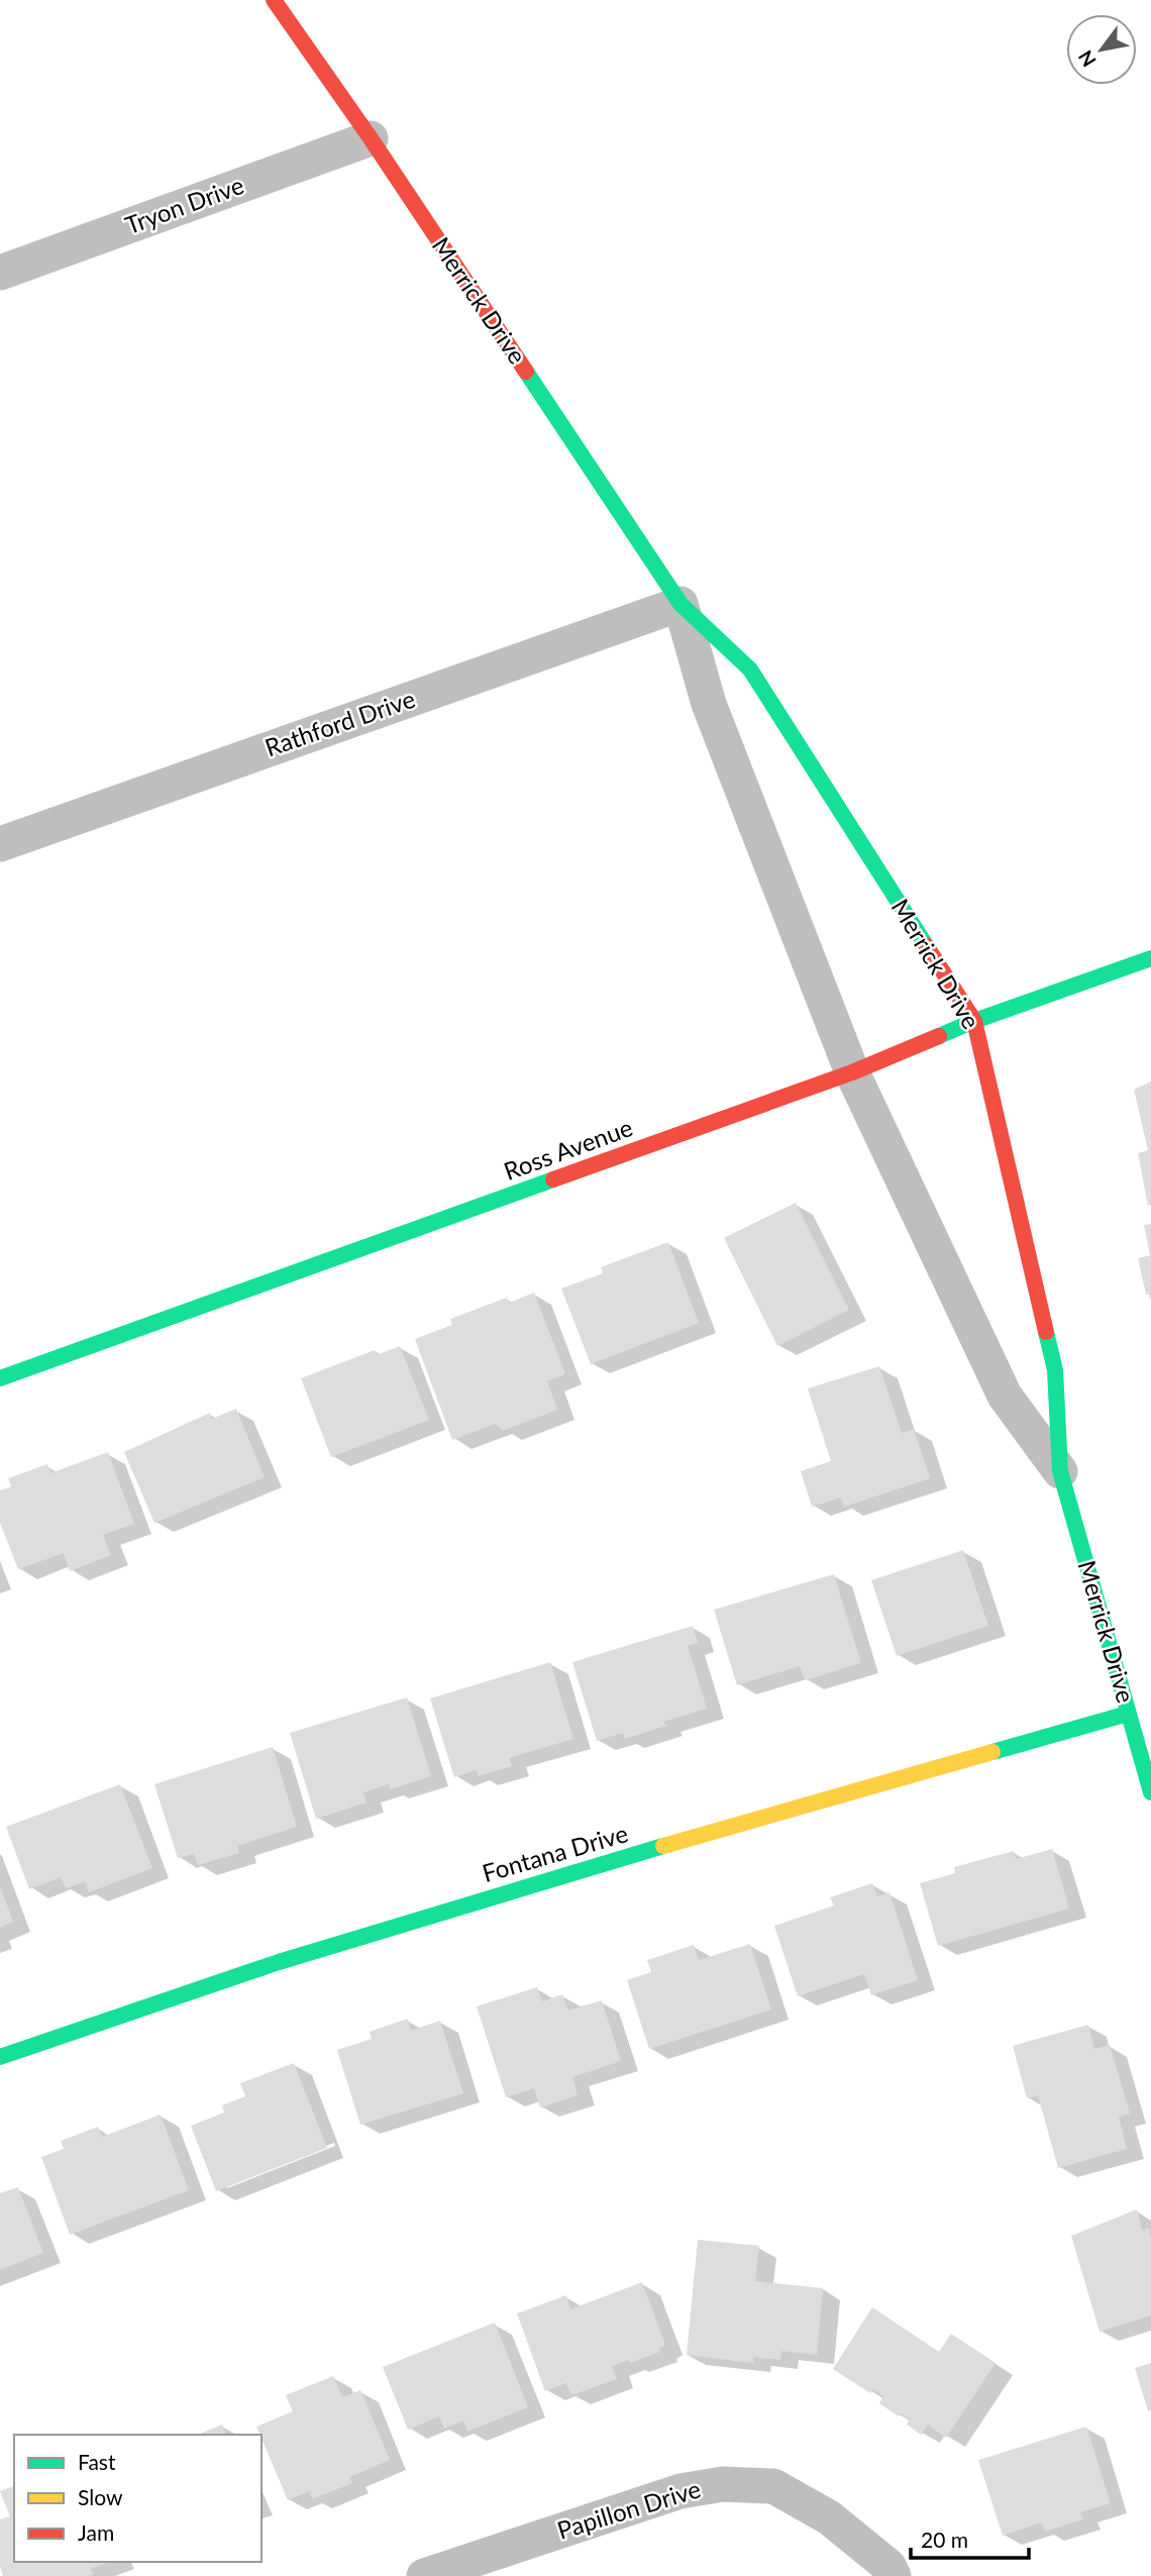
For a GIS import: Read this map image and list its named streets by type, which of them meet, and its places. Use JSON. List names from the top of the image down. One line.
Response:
{"streets":{"street":["Tryon Drive","Merrick Drive","Rathford Drive","Ross Avenue","Fontana Drive","Papillon Drive"]},"crossings":[["Tryon Drive","Merrick Drive"],["Merrick Drive","Rathford Drive"],["Merrick Drive","Ross Avenue"],["Merrick Drive","Fontana Drive"]],"legend":["Fast","Slow","Jam"],"scale_bar":"20 m","north":"bottom left"}
